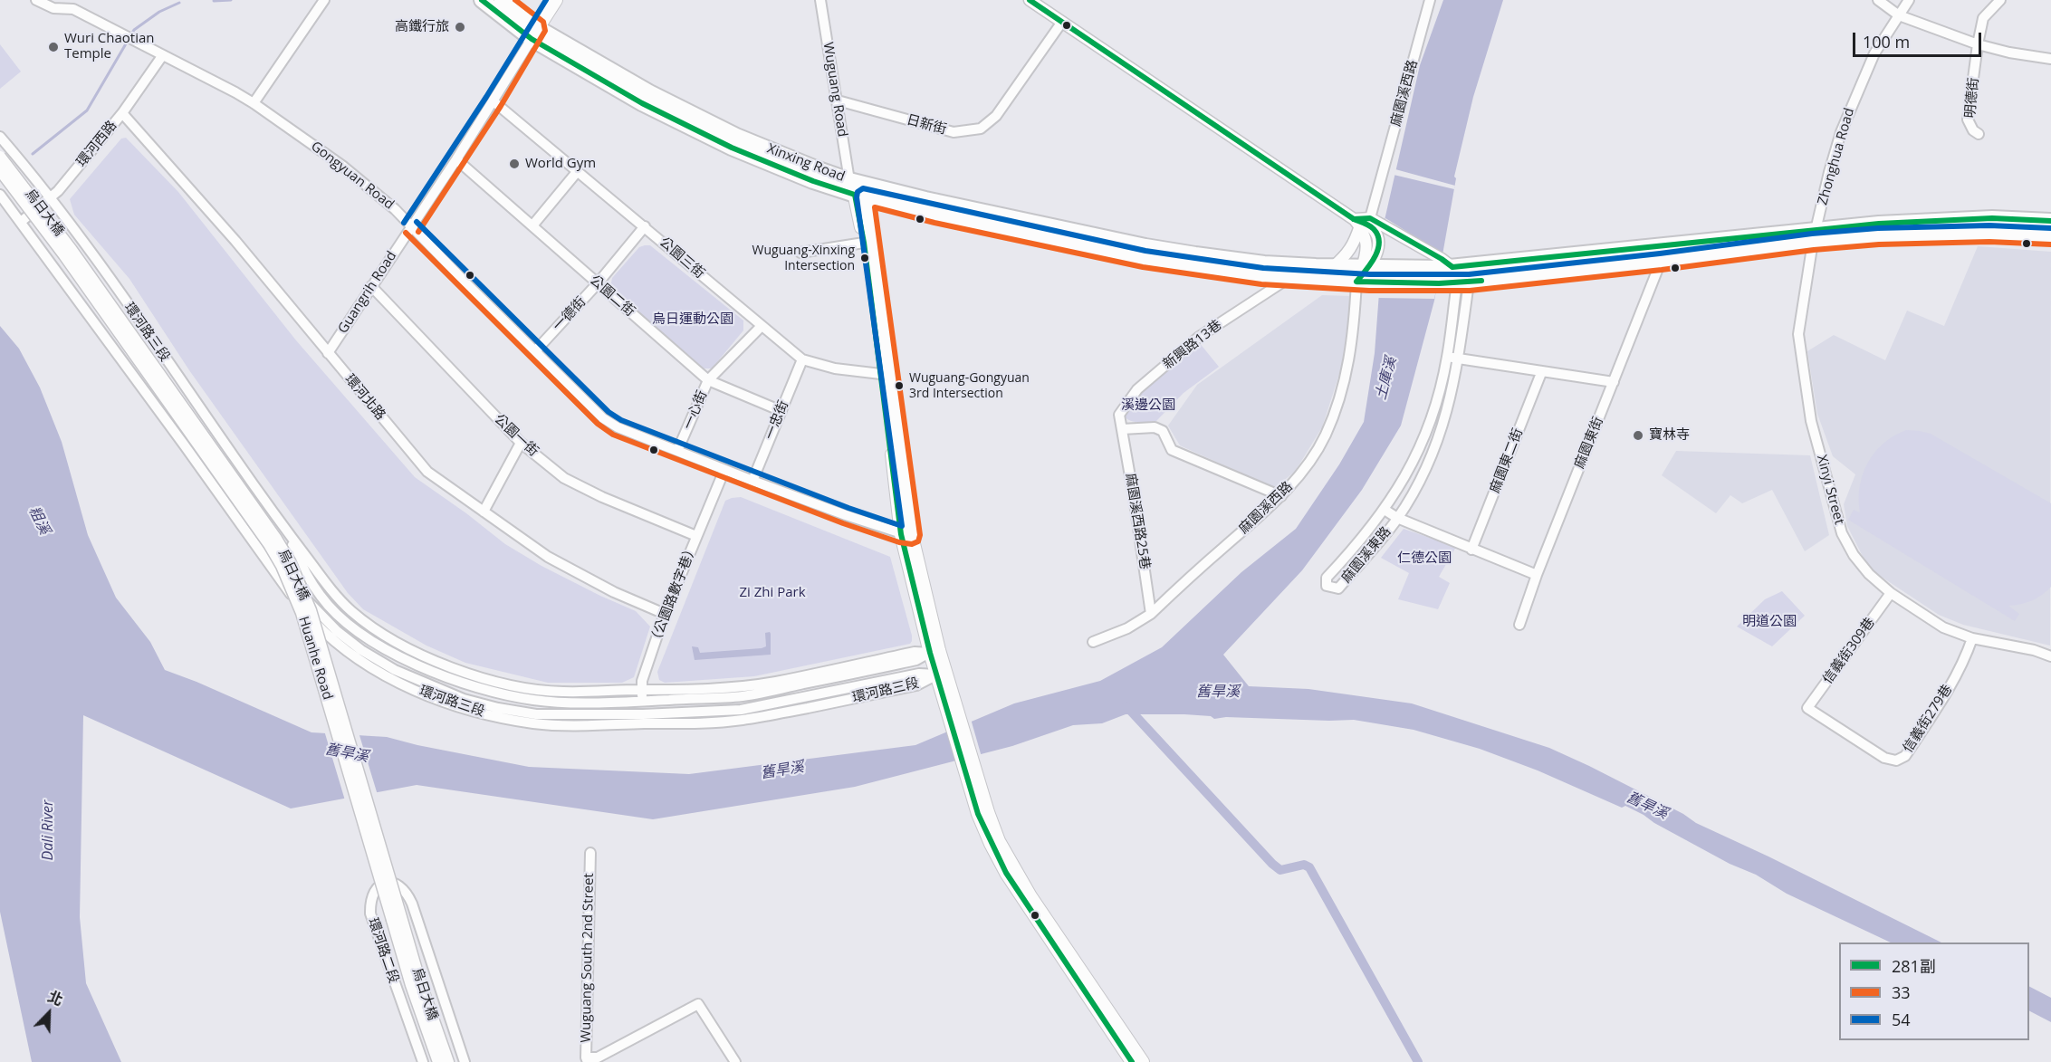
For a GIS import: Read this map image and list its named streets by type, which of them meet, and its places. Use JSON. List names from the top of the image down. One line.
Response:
{"streets":{"main road":["Wuguang Road","Xinxing Road"],"street":["麻園溪西路","明德街","日新街","環河西路","Zhonghua Road","Gongyuan Road","烏日大橋","公園三街","Guangrih Road","公園二街","一德街","環河路三段","新興路13巷","環河北路","一心街","一忠街","公園一街","麻園東街","麻園東二街","Xinyi Street","麻園溪西路25巷","麻園溪東路","（公園路數字巷）","信義街309巷","Huanhe Road","信義街279巷","環河路二段","Wuguang South 2nd Street"]},"crossings":[["Wuguang Road","日新街"],["Wuguang Road","Xinxing Road"],["Wuguang Road","Gongyuan Road"],["Wuguang Road","公園三街"],["Wuguang Road","環河路三段"],["麻園溪西路","Xinxing Road"],["麻園溪西路","麻園溪西路25巷"],["環河西路","Gongyuan Road"],["環河西路","環河路三段"],["環河西路","環河北路"],["Zhonghua Road","Xinyi Street"],["Xinxing Road","Guangrih Road"],["Xinxing Road","新興路13巷"],["Gongyuan Road","Guangrih Road"],["Gongyuan Road","一德街"],["Gongyuan Road","一心街"],["Gongyuan Road","一忠街"],["Gongyuan Road","（公園路數字巷）"],["烏日大橋","Huanhe Road"],["公園三街","Guangrih Road"],["公園三街","一德街"],["公園三街","一心街"],["公園三街","一忠街"],["Guangrih Road","公園二街"],["Guangrih Road","環河北路"],["Guangrih Road","公園一街"],["公園二街","一德街"],["公園二街","一心街"],["公園二街","一忠街"],["環河路三段","（公園路數字巷）"],["新興路13巷","麻園溪西路25巷"],["環河北路","（公園路數字巷）"],["公園一街","（公園路數字巷）"],["Xinyi Street","信義街309巷"],["Xinyi Street","信義街279巷"],["信義街309巷","信義街279巷"]],"water":["土庫溪","粗溪","舊旱溪","Dali River"],"parks":["烏日運動公園","溪邊公園","仁德公園","Zi Zhi Park","明道公園"],"places":["高鐵行旅","Wuri Chaotian Temple","World Gym","Wuguang-Xinxing Intersection","Wuguang-Gongyuan 3rd Intersection","寶林寺"],"lines":["transit line 281副","transit line 33","transit line 54"],"legend":["281副","33","54"],"scale_bar":"100 m","north":"top right"}
